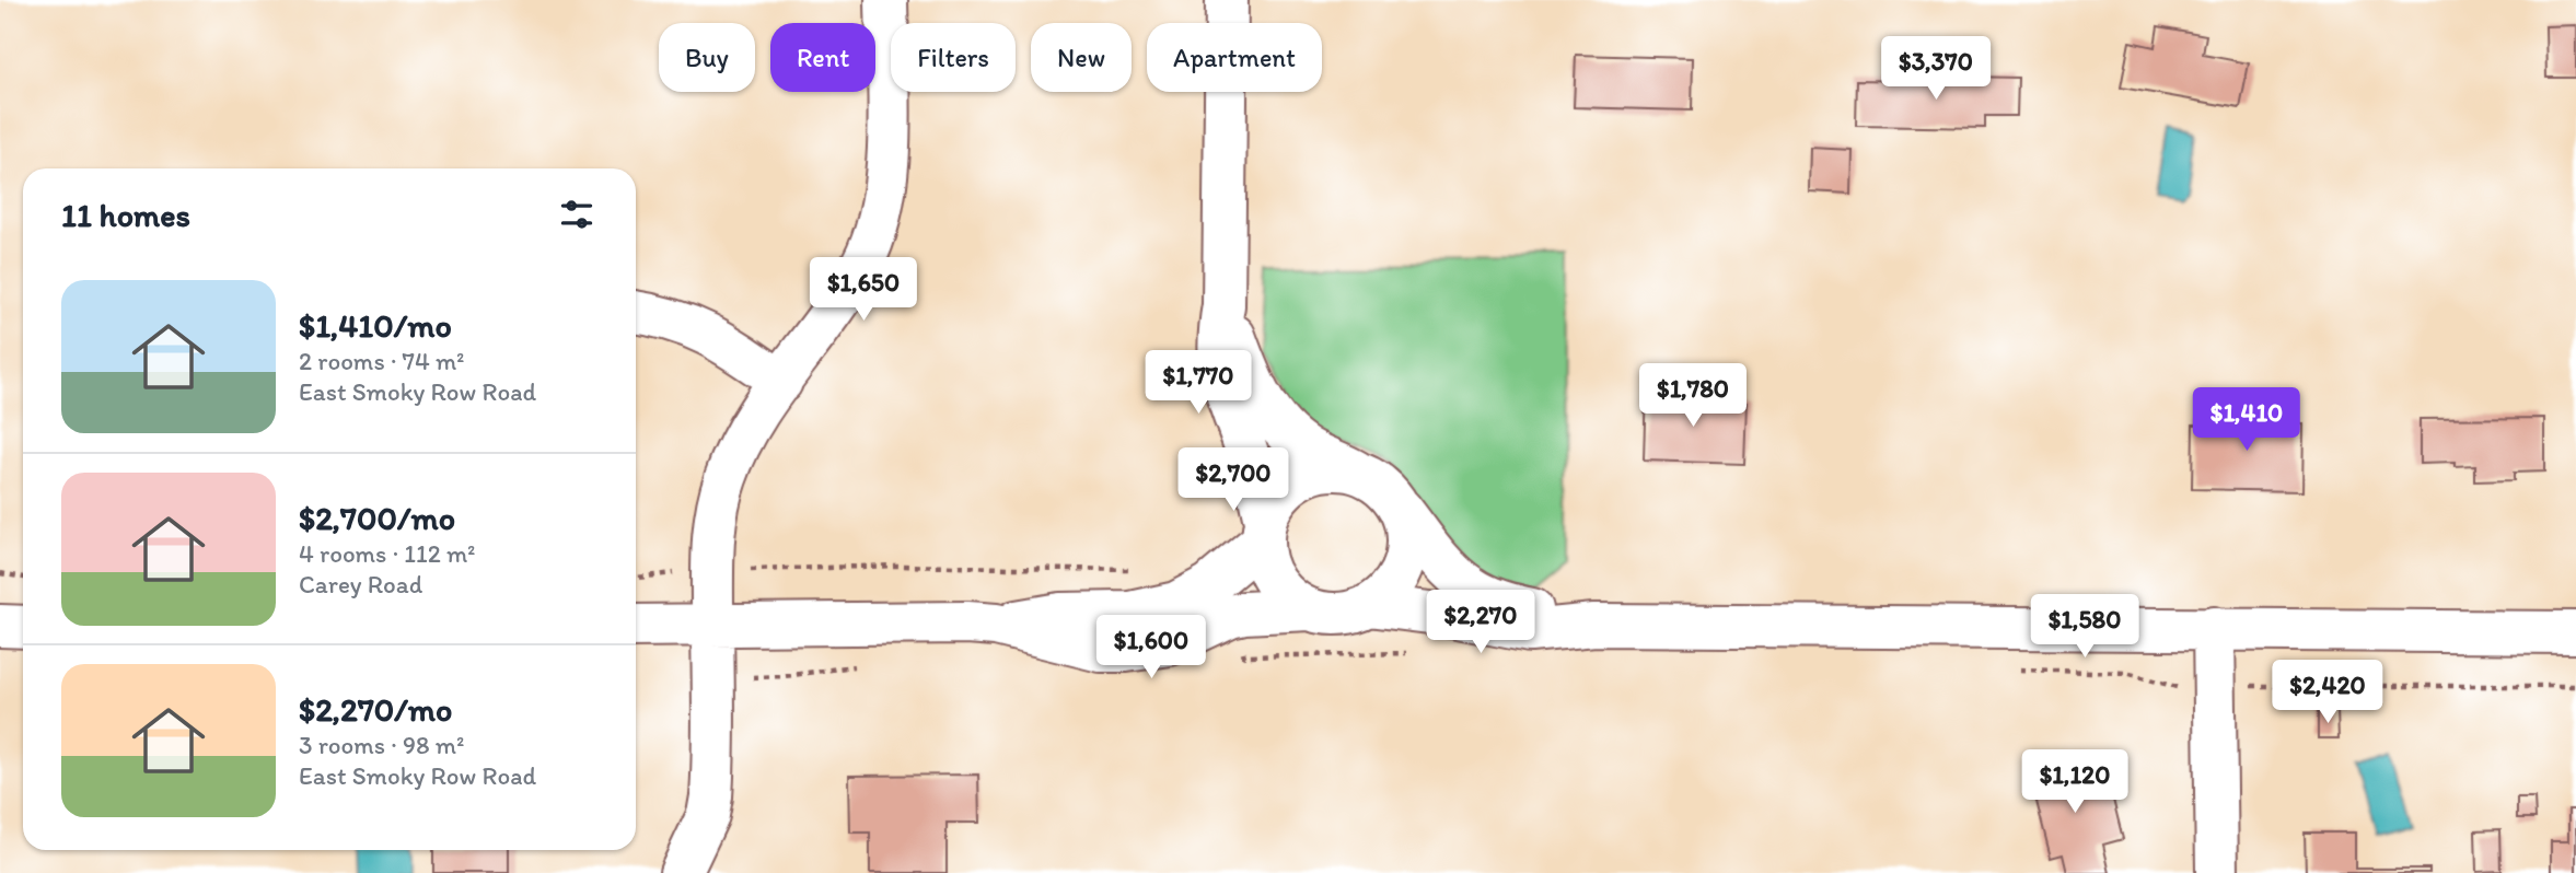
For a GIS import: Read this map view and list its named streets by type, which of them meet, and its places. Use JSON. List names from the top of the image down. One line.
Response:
{"page":{"chip":["Buy","Rent","Filters","New","Apartment"],"price":["$3,370","$1,650","$1,770","$1,780","$1,410","$2,700","$2,270","$1,580","$1,600","$2,420","$1,120"],"heading":"11 homes","list":[{"name":"$1,410/mo","note":"2 rooms · 74 m² · East Smoky Row Road"},{"name":"$2,700/mo","note":"4 rooms · 112 m² · Carey Road"},{"name":"$2,270/mo","note":"3 rooms · 98 m² · East Smoky Row Road"}]}}
